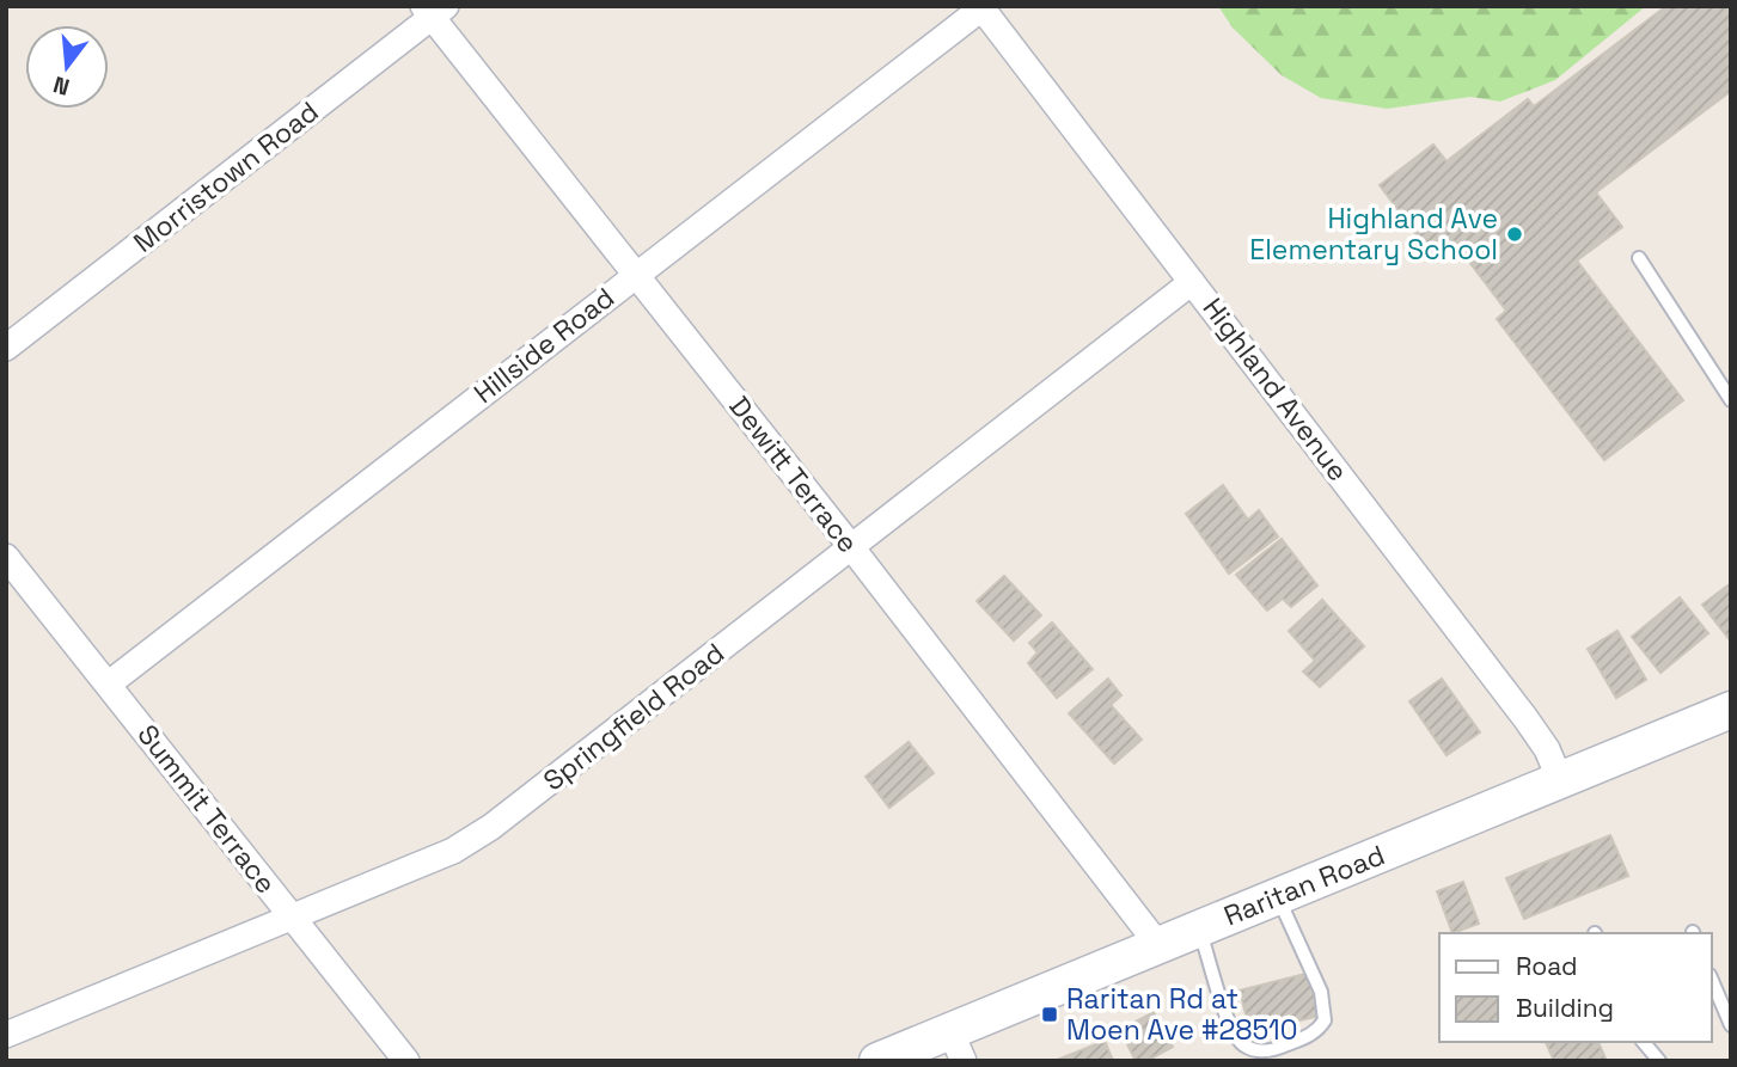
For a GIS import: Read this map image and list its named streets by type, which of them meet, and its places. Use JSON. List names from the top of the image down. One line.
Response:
{"streets":{"main road":["Raritan Road"],"street":["Morristown Road","Hillside Road","Highland Avenue","Dewitt Terrace","Springfield Road","Summit Terrace"]},"crossings":[["Morristown Road","Dewitt Terrace"],["Hillside Road","Highland Avenue"],["Hillside Road","Dewitt Terrace"],["Hillside Road","Summit Terrace"],["Highland Avenue","Springfield Road"],["Highland Avenue","Raritan Road"],["Dewitt Terrace","Springfield Road"],["Dewitt Terrace","Raritan Road"],["Springfield Road","Summit Terrace"]],"places":{"other":["Highland Ave Elementary School"],"transit":["Raritan Rd at Moen Ave #28510"]},"legend":["Road","Building"],"north":"bottom"}
